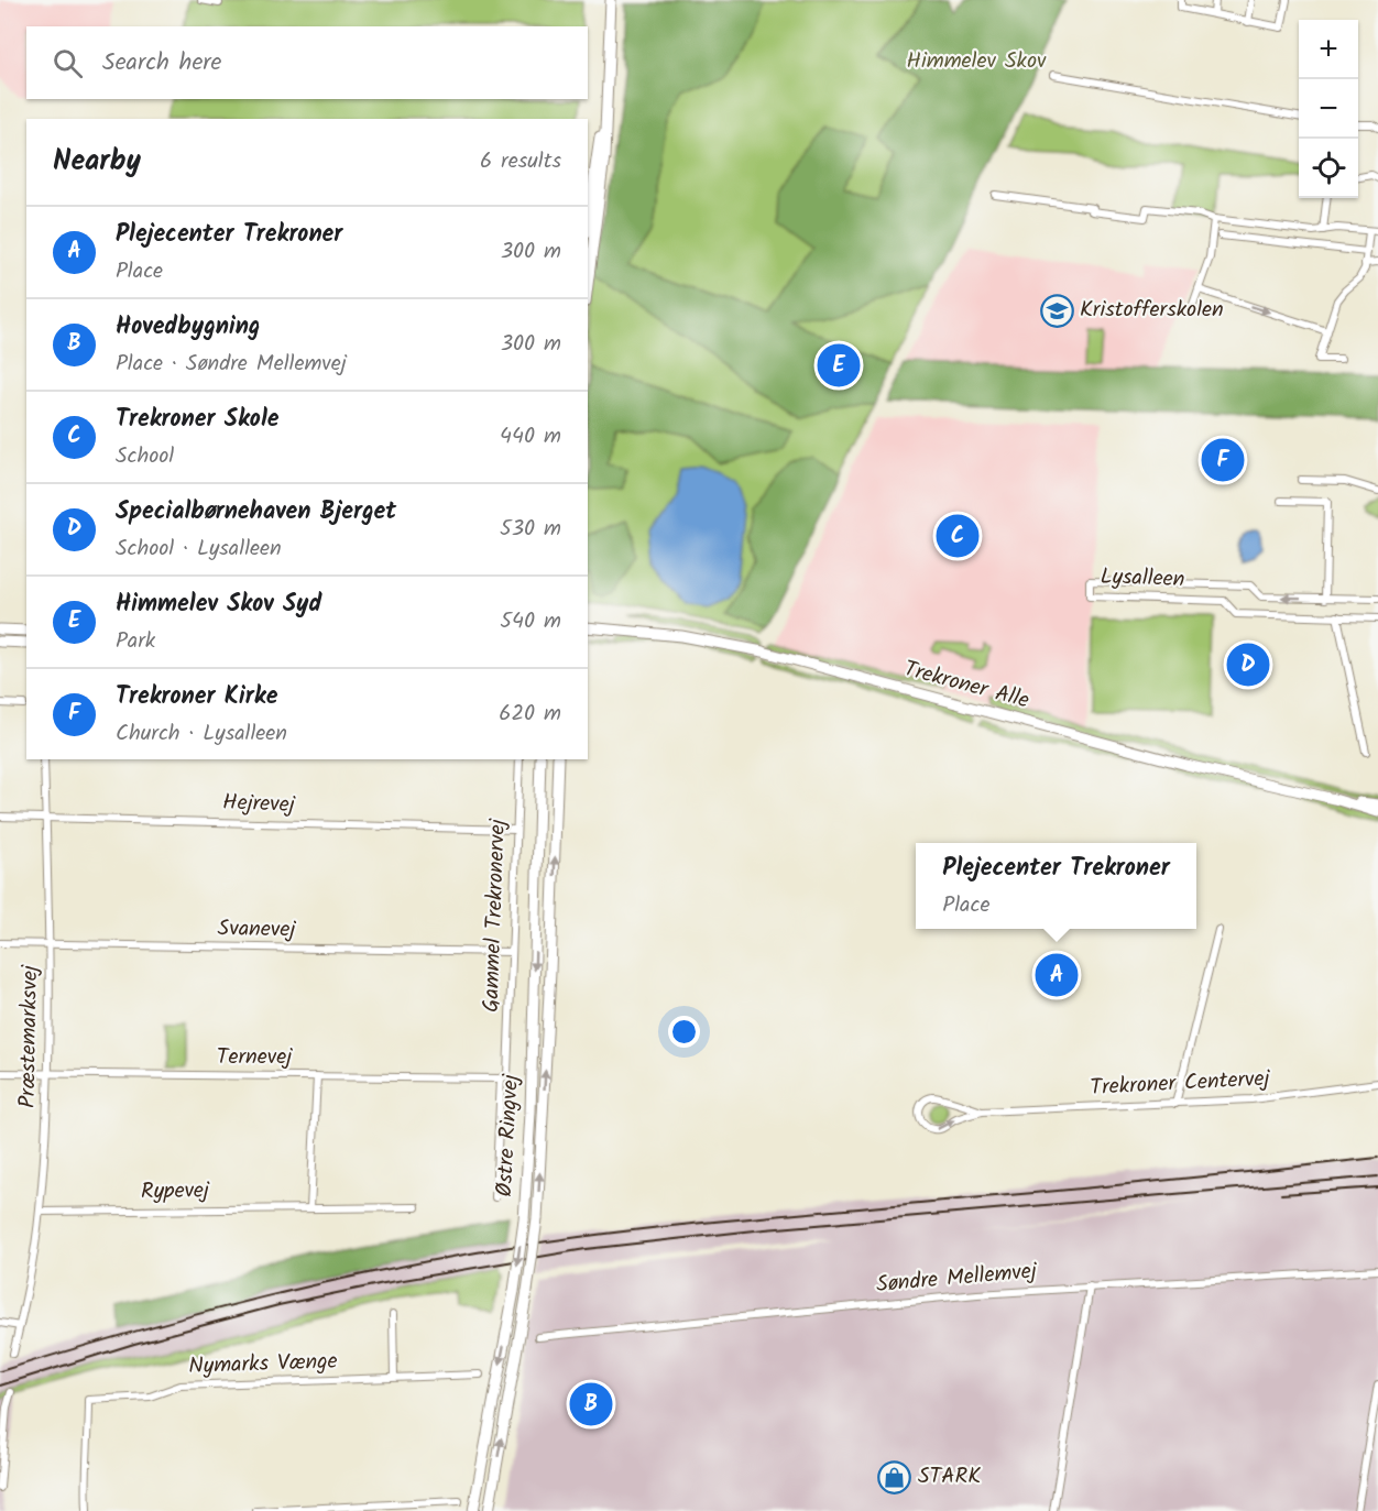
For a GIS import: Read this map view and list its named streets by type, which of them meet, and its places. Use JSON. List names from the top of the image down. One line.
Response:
{"streets":{"main road":["Trekroner Alle","Østre Ringvej"],"street":["Lysalleen","Hejrevej","Gammel Trekronervej","Svanevej","Præstemarksvej","Ternevej","Trekroner Centervej","Rypevej","Søndre Mellemvej","Nymarks Vænge"]},"crossings":[["Hejrevej","Gammel Trekronervej"],["Hejrevej","Præstemarksvej"],["Gammel Trekronervej","Svanevej"],["Gammel Trekronervej","Ternevej"],["Svanevej","Præstemarksvej"],["Præstemarksvej","Ternevej"],["Præstemarksvej","Rypevej"]],"parks":["Himmelev Skov"],"places":{"school or university":["Kristofferskolen"],"shop":["STARK"]},"page":{"map_buttons":["+","−"],"search":"Search here","heading":["Nearby","6 results"],"list":[{"mark":"A","name":"Plejecenter Trekroner","note":"Place","value":"300 m"},{"mark":"B","name":"Hovedbygning","note":"Place · Søndre Mellemvej","value":"300 m"},{"mark":"C","name":"Trekroner Skole","note":"School","value":"440 m"},{"mark":"D","name":"Specialbørnehaven Bjerget","note":"School · Lysalleen","value":"530 m"},{"mark":"E","name":"Himmelev Skov Syd","note":"Park","value":"540 m"},{"mark":"F","name":"Trekroner Kirke","note":"Church · Lysalleen","value":"620 m"}],"pins":["E","F","C","D","A","B"],"popup":["Plejecenter Trekroner","Place"]}}
